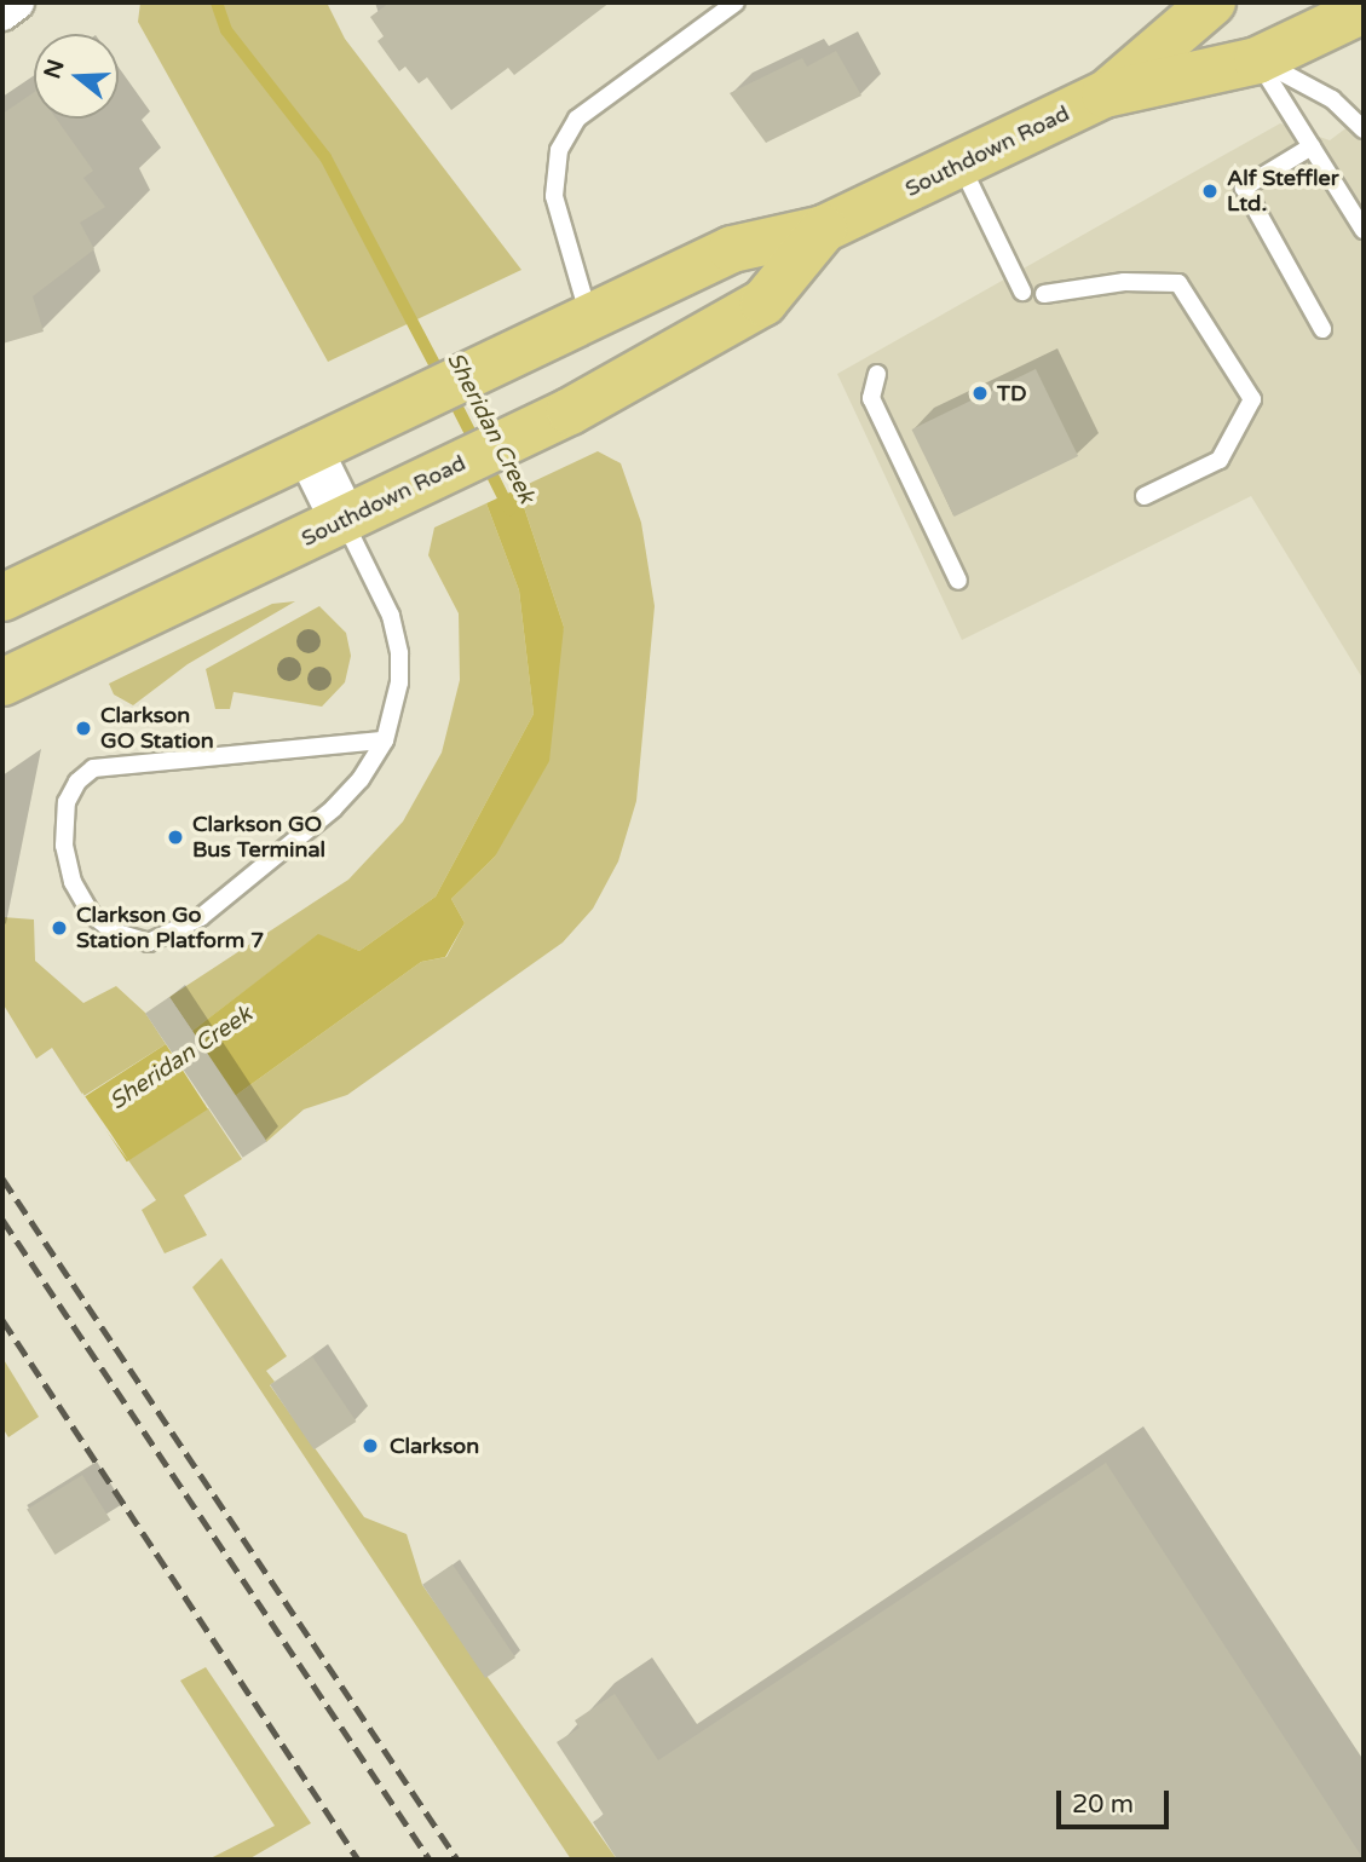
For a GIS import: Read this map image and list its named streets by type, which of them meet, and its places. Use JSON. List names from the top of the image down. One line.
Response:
{"streets":{"main road":["Southdown Road"]},"water":["Sheridan Creek"],"places":["Alf Steffler Ltd.","TD","Clarkson GO Station","Clarkson GO Bus Terminal","Clarkson Go Station Platform 7","Clarkson"],"scale_bar":"20 m","north":"left"}
